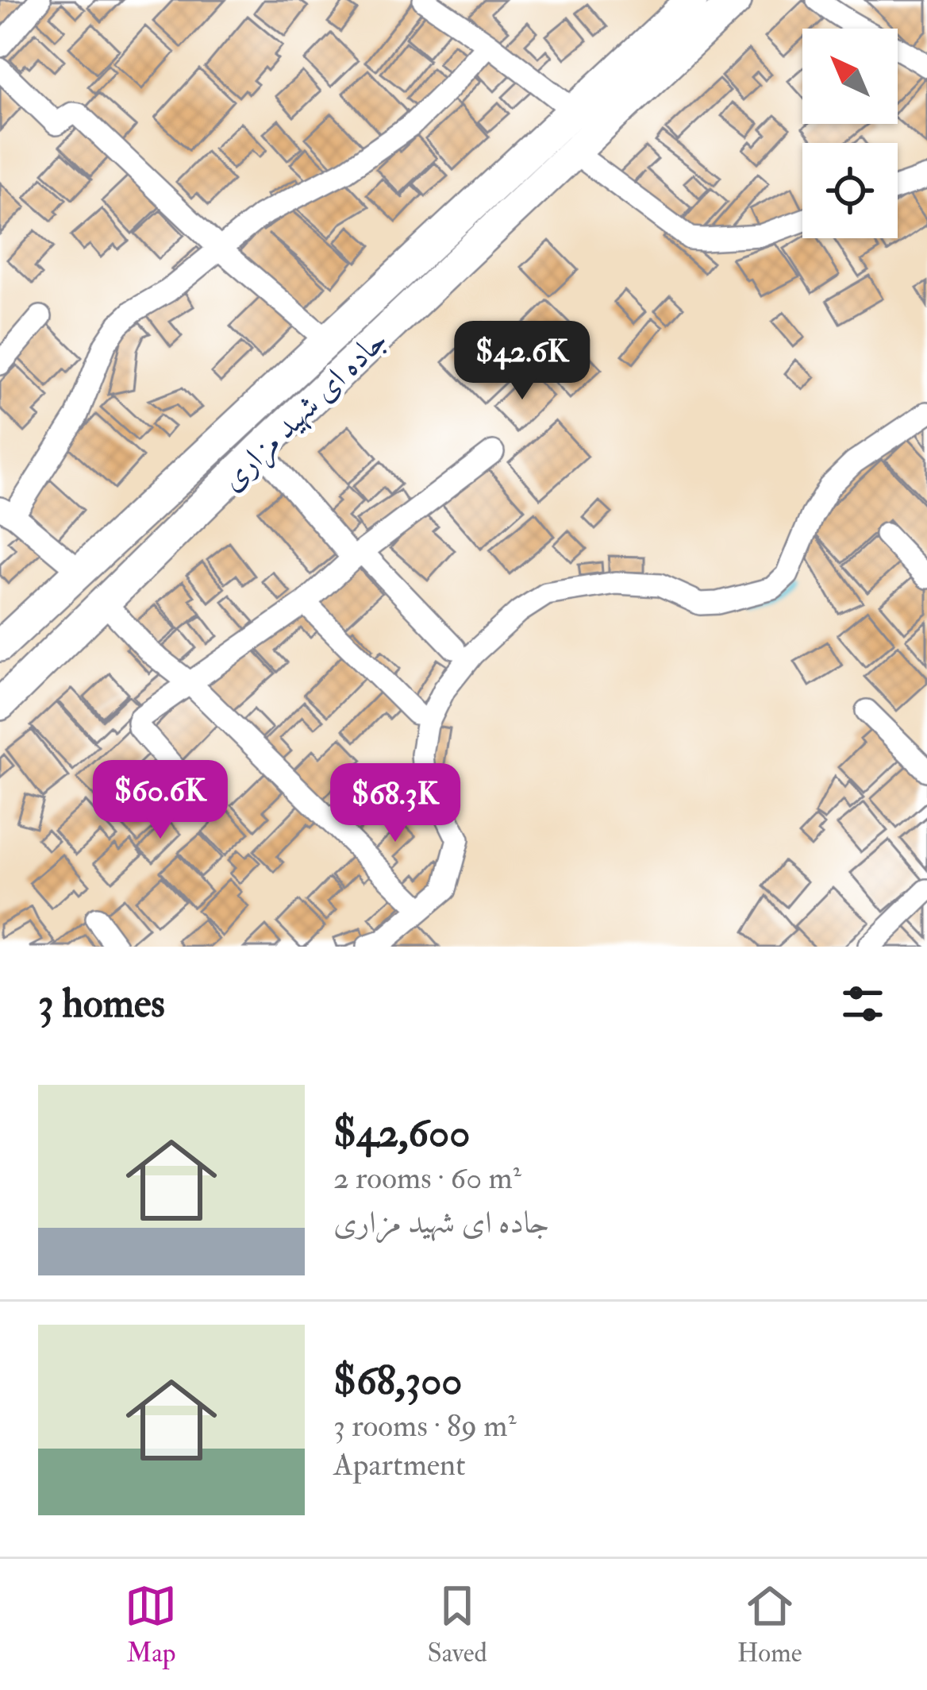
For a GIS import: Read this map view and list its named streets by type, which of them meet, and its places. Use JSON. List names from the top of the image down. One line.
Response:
{"streets":{"main road":["جاده ای شهید مزاری"]},"north":"top left","page":{"price":["$42.6K","$60.6K","$68.3K"],"heading":"3 homes","list":[{"name":"$42,600","note":"2 rooms · 60 m² · جاده ای شهید مزاری"},{"name":"$68,300","note":"3 rooms · 89 m² · Apartment"}],"tabs":["Map","Saved","Home"]}}
